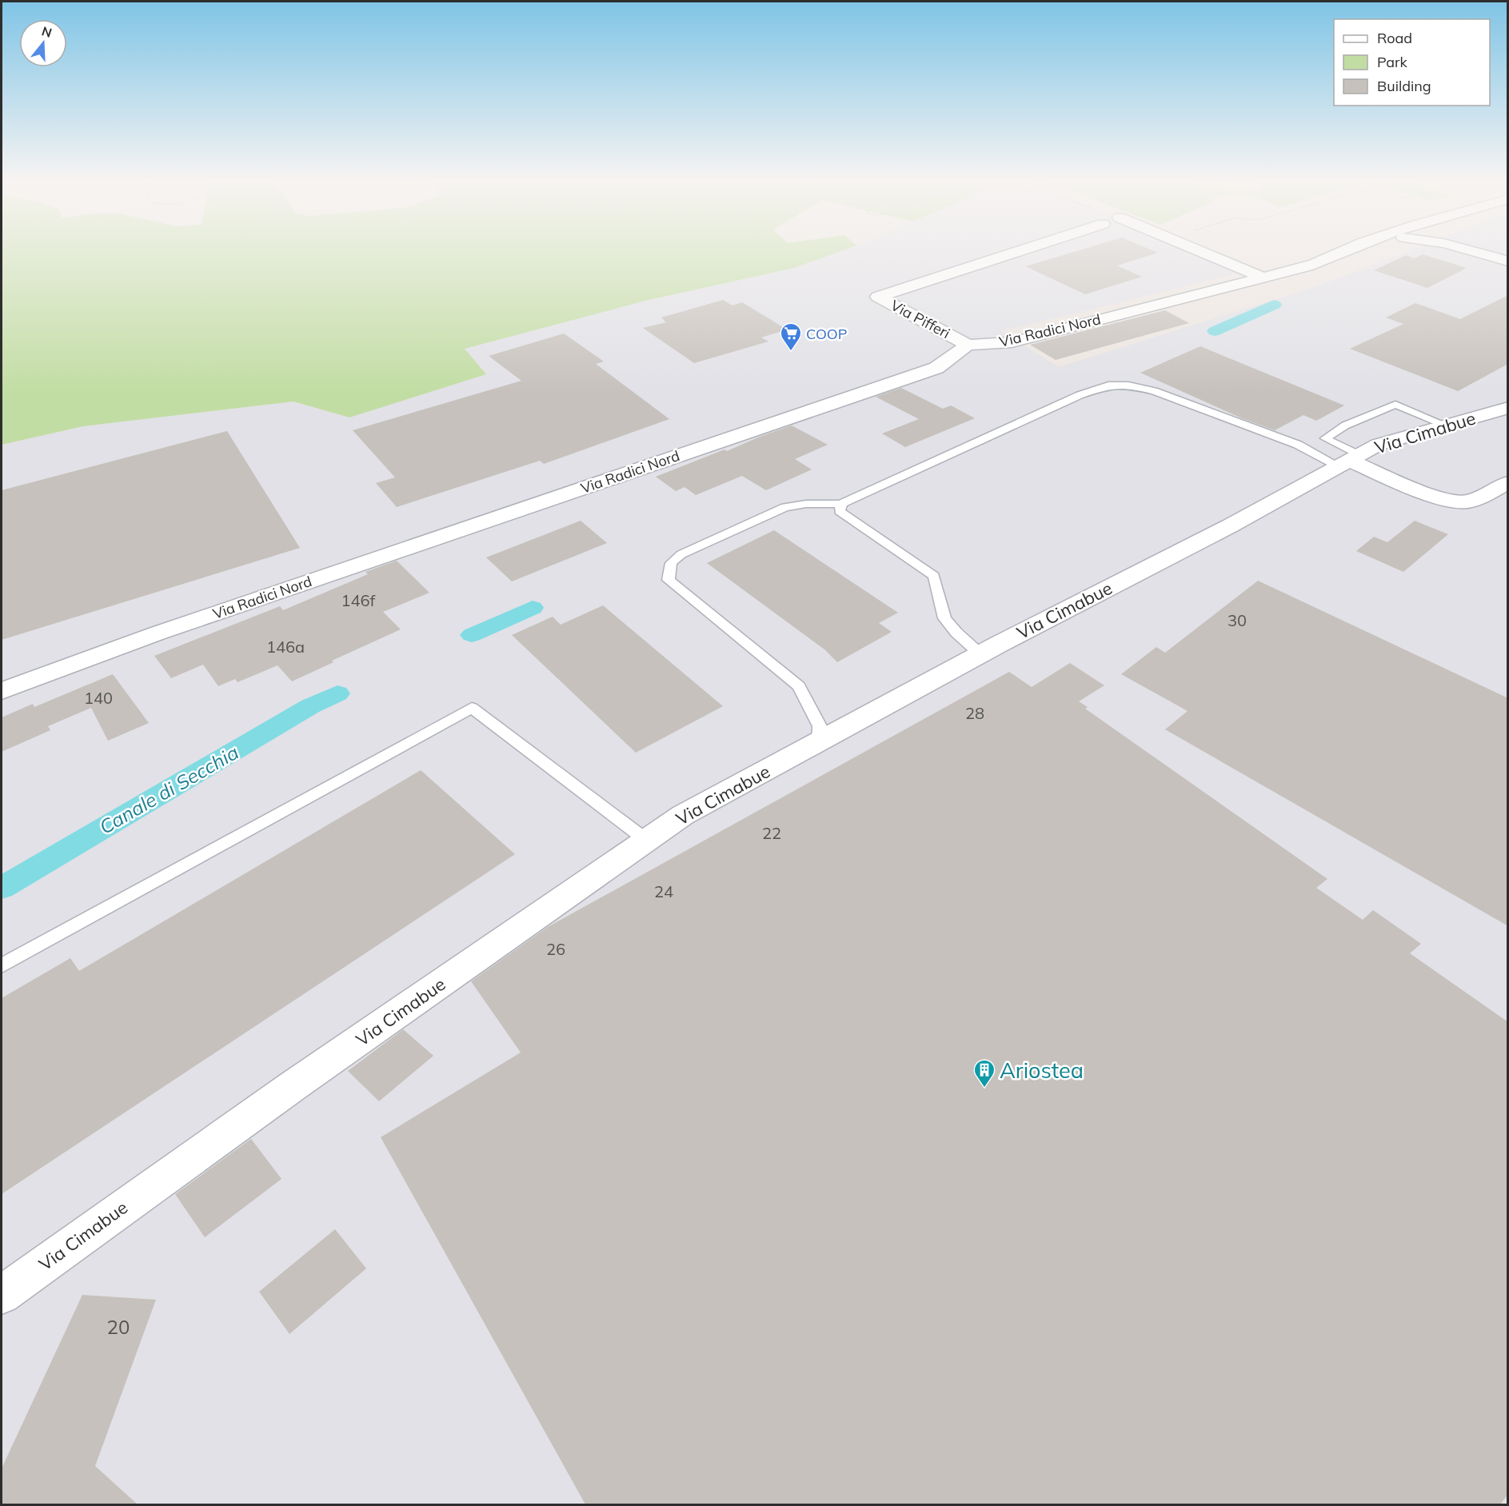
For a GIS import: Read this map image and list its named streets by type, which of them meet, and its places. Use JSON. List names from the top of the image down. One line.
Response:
{"streets":{"street":["Via Pifferi","Via Radici Nord","Via Cimabue"]},"crossings":[["Via Pifferi","Via Radici Nord"]],"water":["Canale di Secchia"],"places":{"supermarket":["COOP"],"building":["Ariostea"]},"house_numbers":["146f","30","146a","140","28","22","24","26","20"],"legend":["Road","Park","Building"],"north":"top"}
